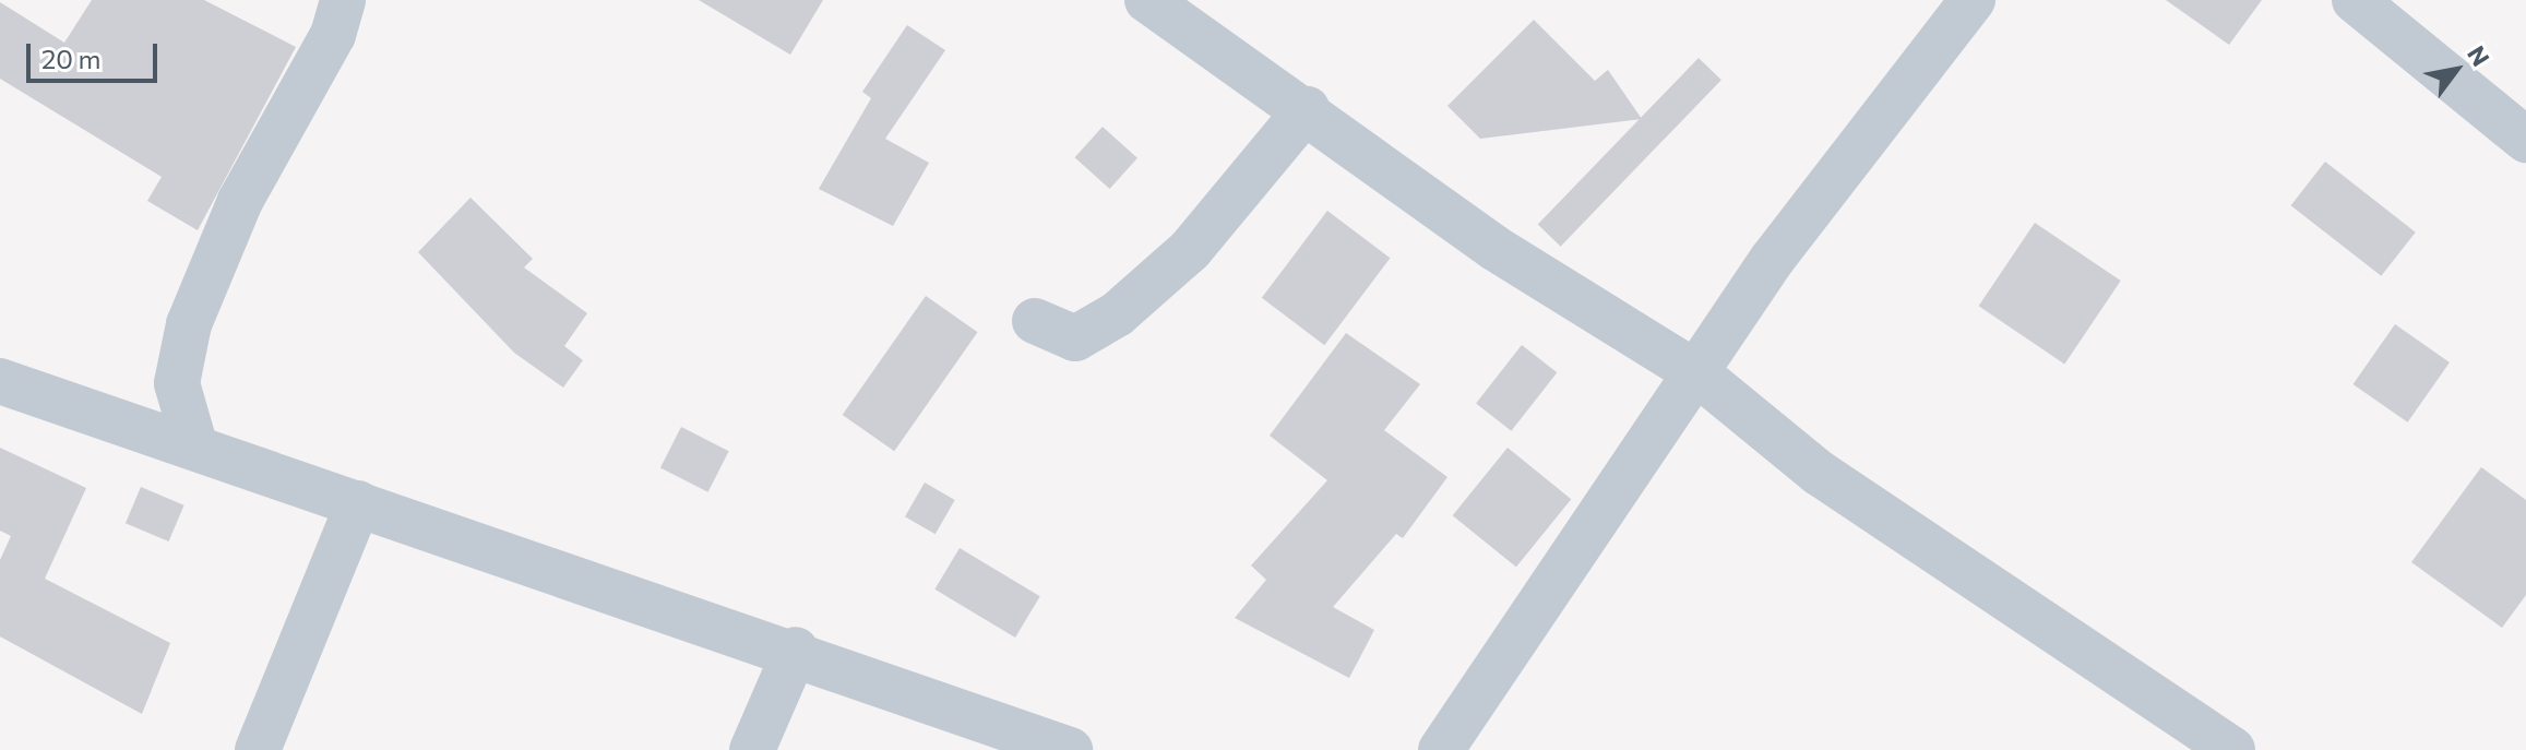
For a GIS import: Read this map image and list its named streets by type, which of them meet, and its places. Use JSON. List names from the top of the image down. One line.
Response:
{"scale_bar":"20 m","north":"top right"}
